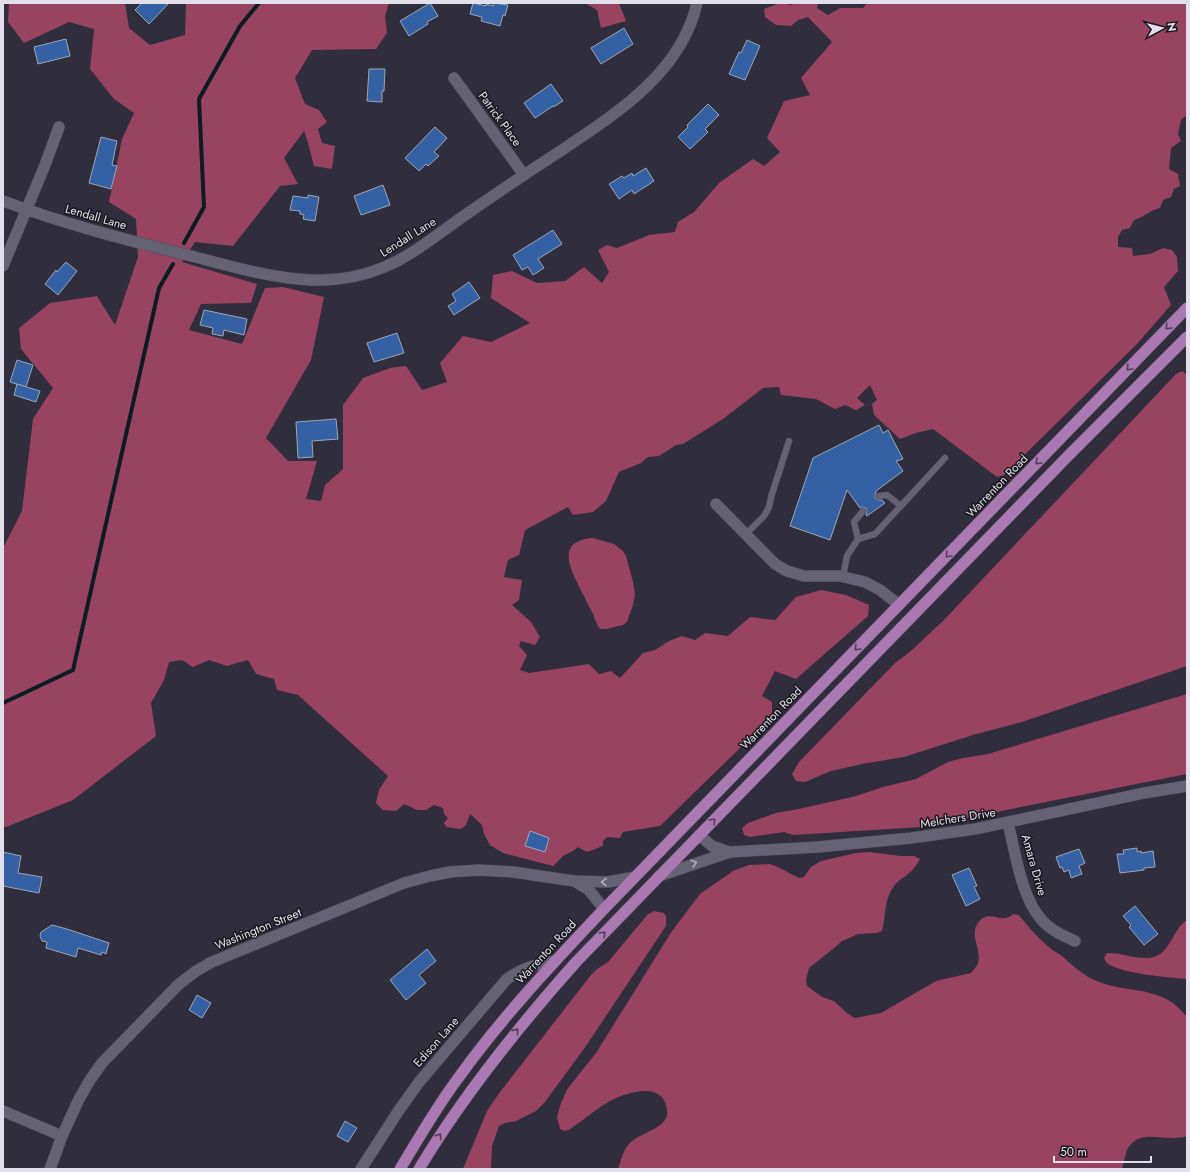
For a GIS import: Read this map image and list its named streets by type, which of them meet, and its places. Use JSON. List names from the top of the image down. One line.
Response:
{"streets":{"main road":["Warrenton Road"],"street":["Patrick Place","Lendall Lane","Melchers Drive","Amara Drive","Washington Street","Edison Lane"]},"crossings":[["Patrick Place","Lendall Lane"],["Warrenton Road","Washington Street"],["Warrenton Road","Edison Lane"],["Melchers Drive","Amara Drive"]],"scale_bar":"50 m","north":"right"}
